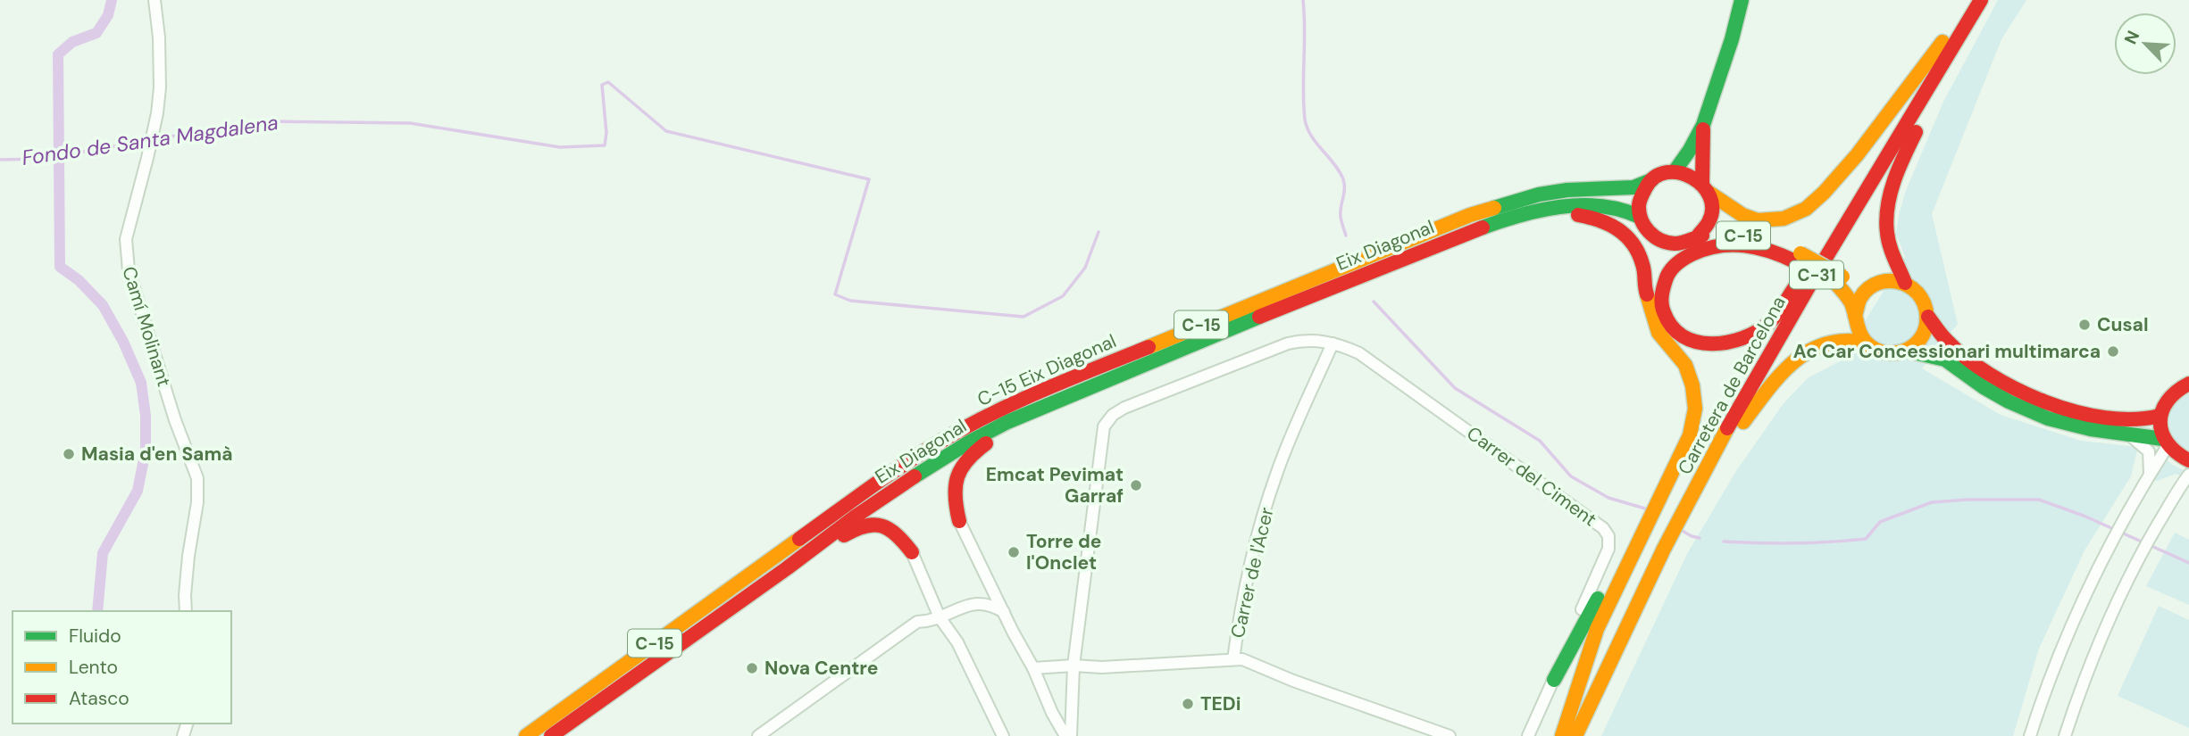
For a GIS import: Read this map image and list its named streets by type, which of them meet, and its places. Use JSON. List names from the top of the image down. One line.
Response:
{"streets":{"main road":["C-15","Eix Diagonal","C-31","C-15 Eix Diagonal","Carretera de Barcelona"],"street":["Camí Molinant","Carrer del Ciment","Carrer de l'Acer"]},"crossings":[["C-15","Eix Diagonal"],["C-15","C-15 Eix Diagonal"],["Eix Diagonal","C-15 Eix Diagonal"],["Carrer del Ciment","Carrer de l'Acer"]],"water":["Fondo de Santa Magdalena"],"places":["Cusal","Ac Car Concessionari multimarca","Masia d'en Samà","Emcat Pevimat Garraf","Torre de l'Onclet","Nova Centre","TEDi"],"legend":["Fluido","Lento","Atasco"],"north":"top left"}
